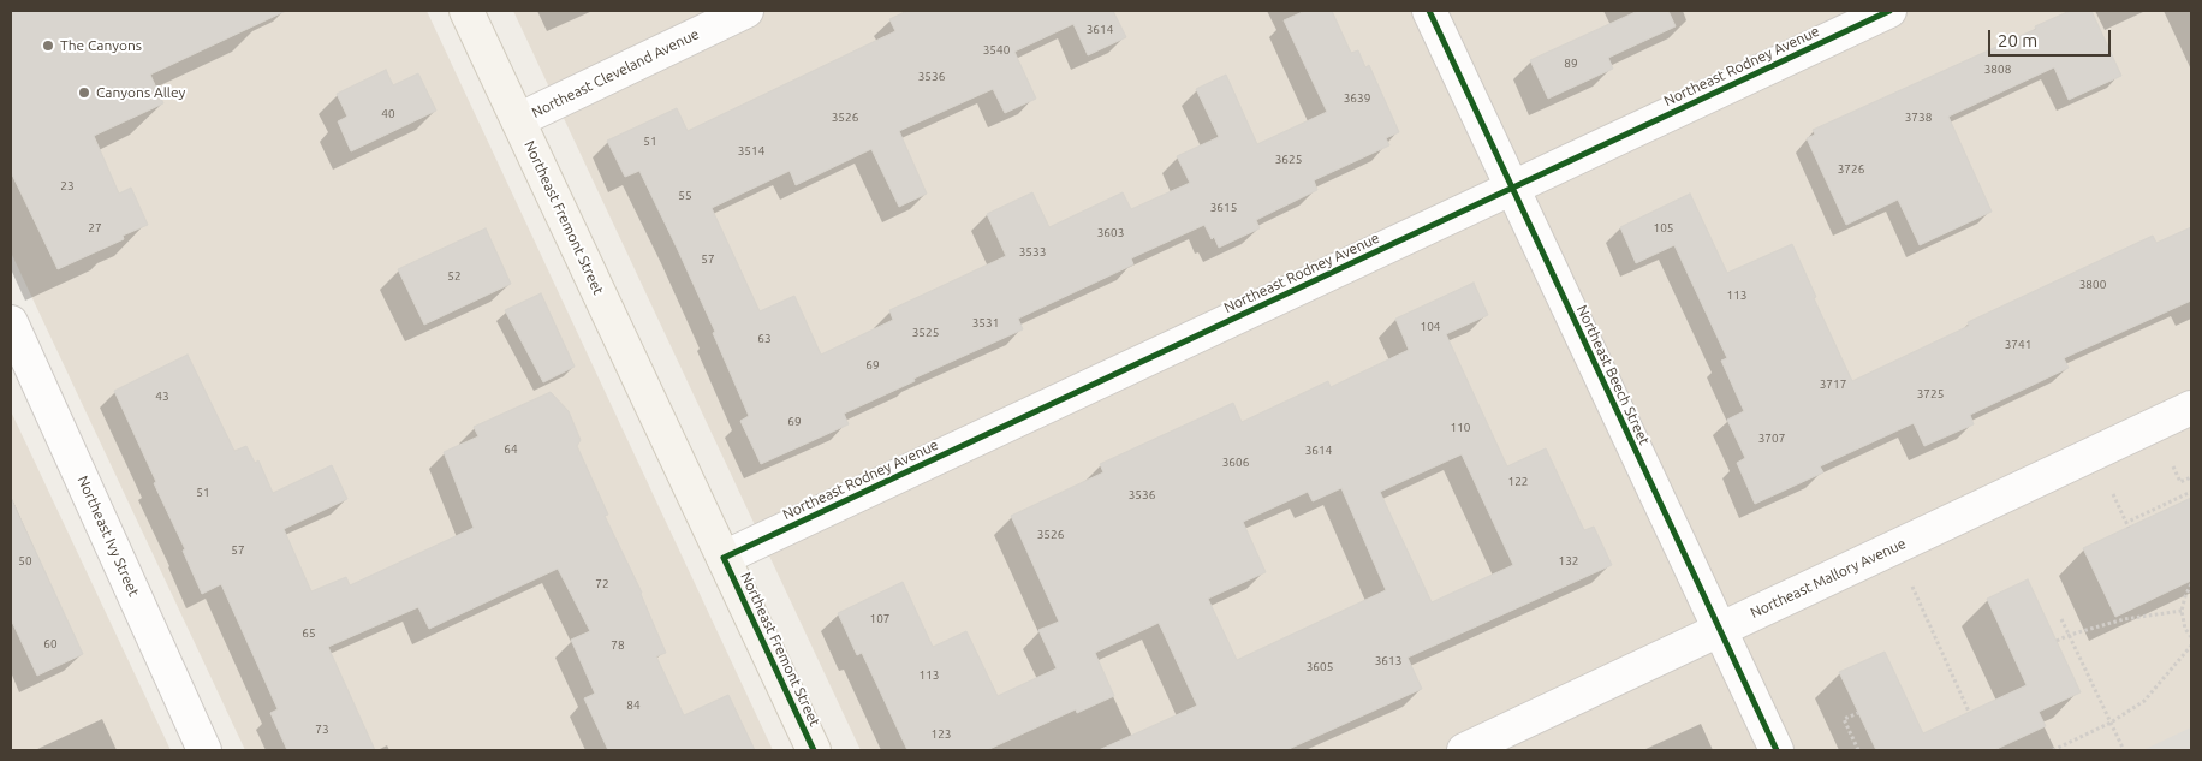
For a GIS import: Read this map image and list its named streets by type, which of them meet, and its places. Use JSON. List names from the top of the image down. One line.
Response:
{"streets":{"main road":["Northeast Fremont Street"],"street":["Northeast Rodney Avenue","Northeast Cleveland Avenue","Northeast Beech Street","Northeast Ivy Street","Northeast Mallory Avenue"]},"crossings":[["Northeast Rodney Avenue","Northeast Fremont Street"],["Northeast Rodney Avenue","Northeast Beech Street"],["Northeast Cleveland Avenue","Northeast Fremont Street"],["Northeast Beech Street","Northeast Mallory Avenue"]],"places":["The Canyons","Canyons Alley"],"house_numbers":["3614","3540","89","3808","3536","3639","40","3526","3738","51","3514","3625","3726","23","55","3615","27","105","3603","3533","57","52","3800","113","3531","104","3525","63","3741","69","3717","3725","43","69","110","3707","64","3614","3606","122","51","3536","3526","57","50","132","72","107","65","60","78","3613","3605","113","84","73","123"],"scale_bar":"20 m"}
